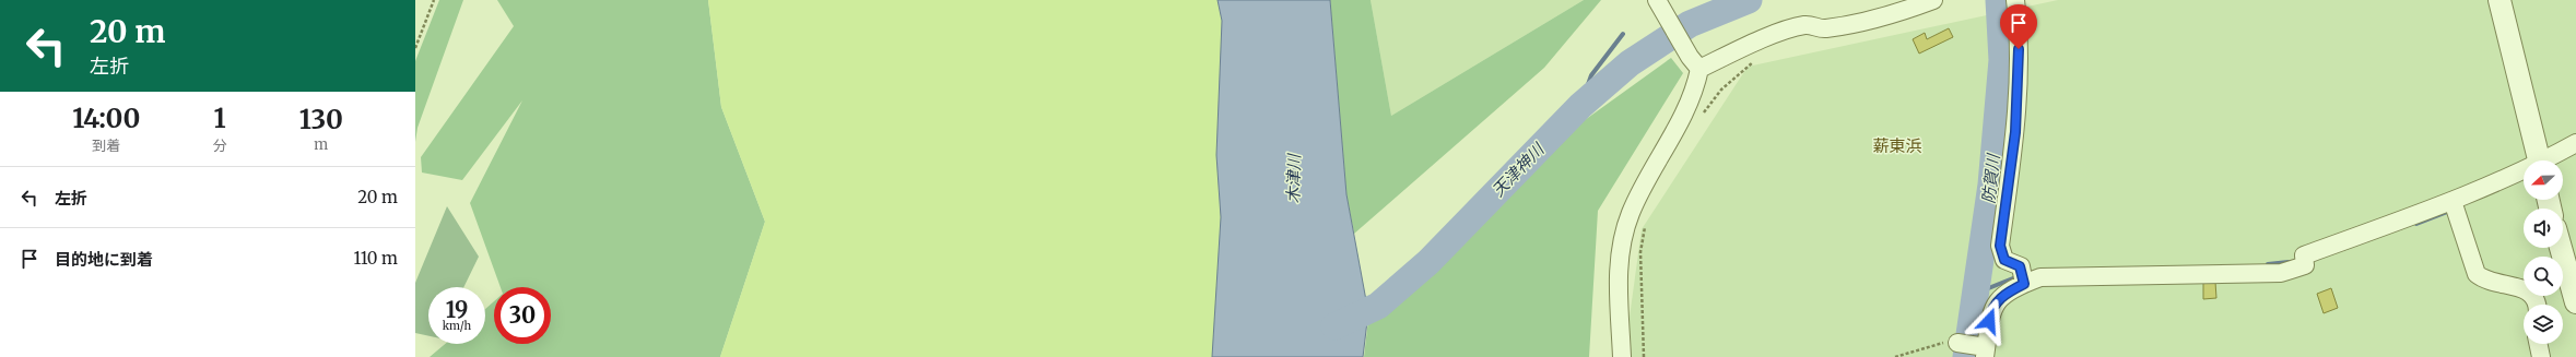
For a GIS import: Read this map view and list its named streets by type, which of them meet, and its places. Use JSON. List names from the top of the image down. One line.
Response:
{"districts":["薪東浜"],"water":["天津神川","木津川","防賀川"],"north":"left","page":{"turn":["20 m","左折"],"eta":["14:00","到着","1","分","130","m"],"list":[{"name":"左折","value":"20 m"},{"name":"目的地に到着","value":"110 m"}],"speed":"19 km/h","limit":"30"}}
